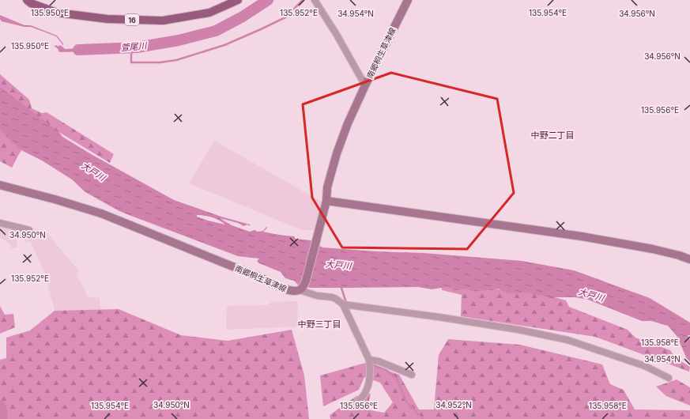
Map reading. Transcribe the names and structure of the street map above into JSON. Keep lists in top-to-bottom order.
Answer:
{
  "streets": {
    "main road": ["16", "南郷桐生草津線"]
  },
  "districts": ["中野二丁目", "中野三丁目"],
  "water": ["萱尾川", "大戸川"],
  "coordinates": [
    "135.950°E",
    "135.952°E",
    "135.954°E",
    "34.956°N",
    "34.954°N",
    "135.956°E",
    "34.950°N",
    "135.958°E",
    "34.952°N"
  ]
}
